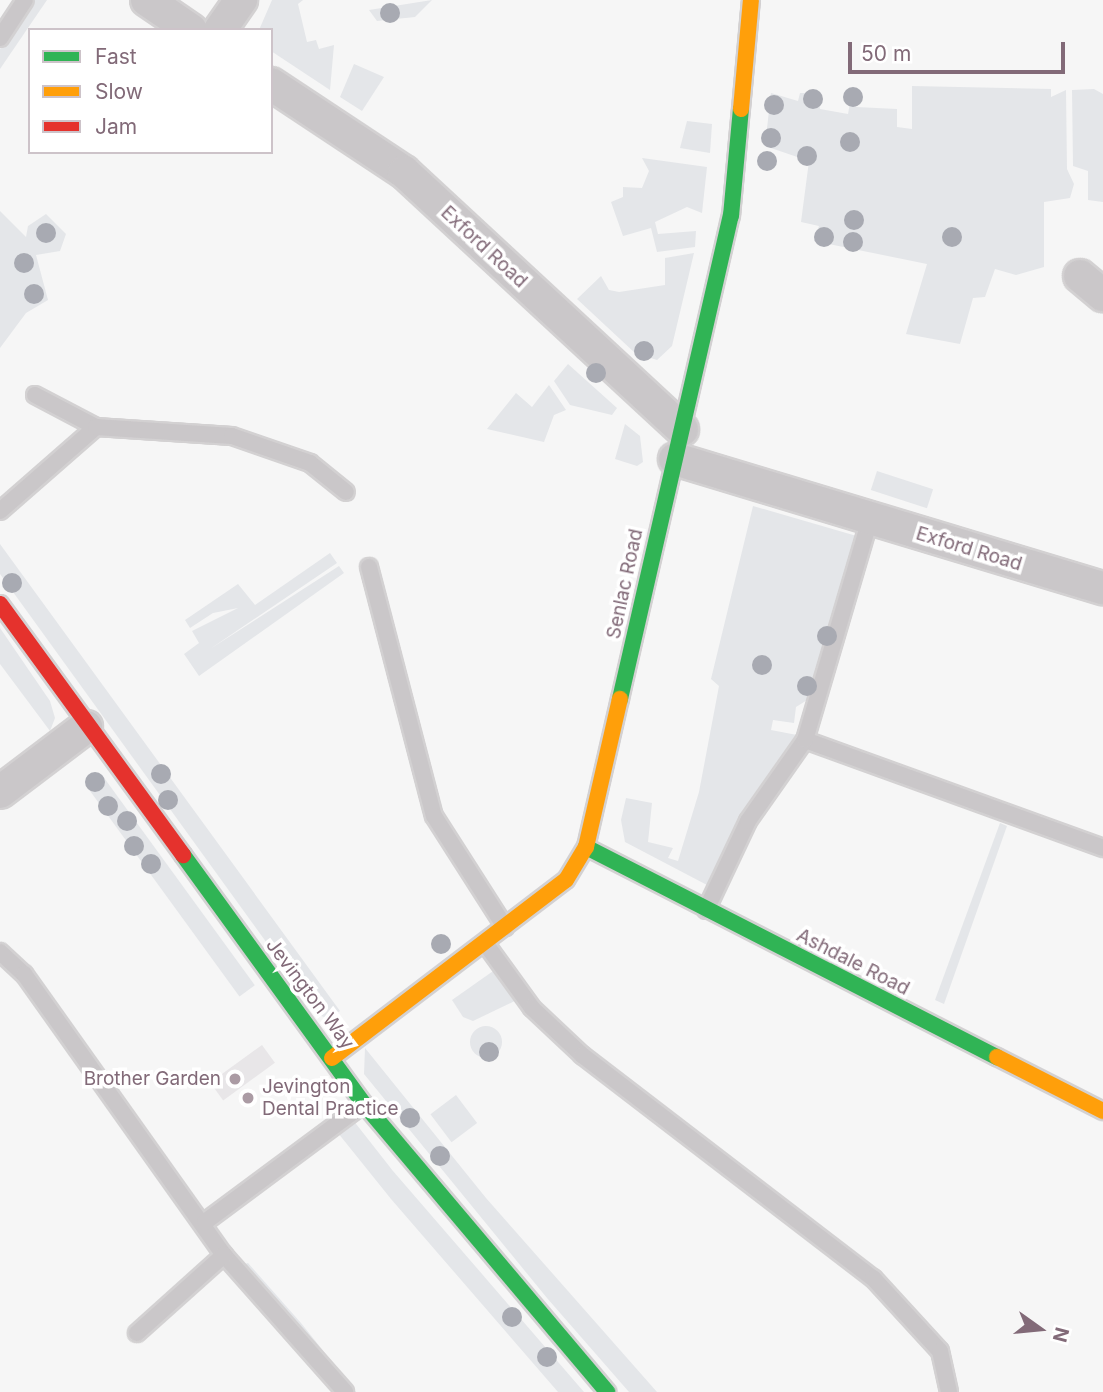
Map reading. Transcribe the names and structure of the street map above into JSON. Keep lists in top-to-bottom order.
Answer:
{
  "streets": {
    "street": [
      "Exford Road",
      "Senlac Road",
      "Ashdale Road",
      "Jevington Way"
    ]
  },
  "crossings": [
    ["Exford Road", "Senlac Road"],
    ["Senlac Road", "Ashdale Road"],
    ["Senlac Road", "Jevington Way"]
  ],
  "places": ["Brother Garden", "Jevington Dental Practice"],
  "legend": ["Fast", "Slow", "Jam"],
  "scale_bar": "50 m",
  "north": "right"
}
